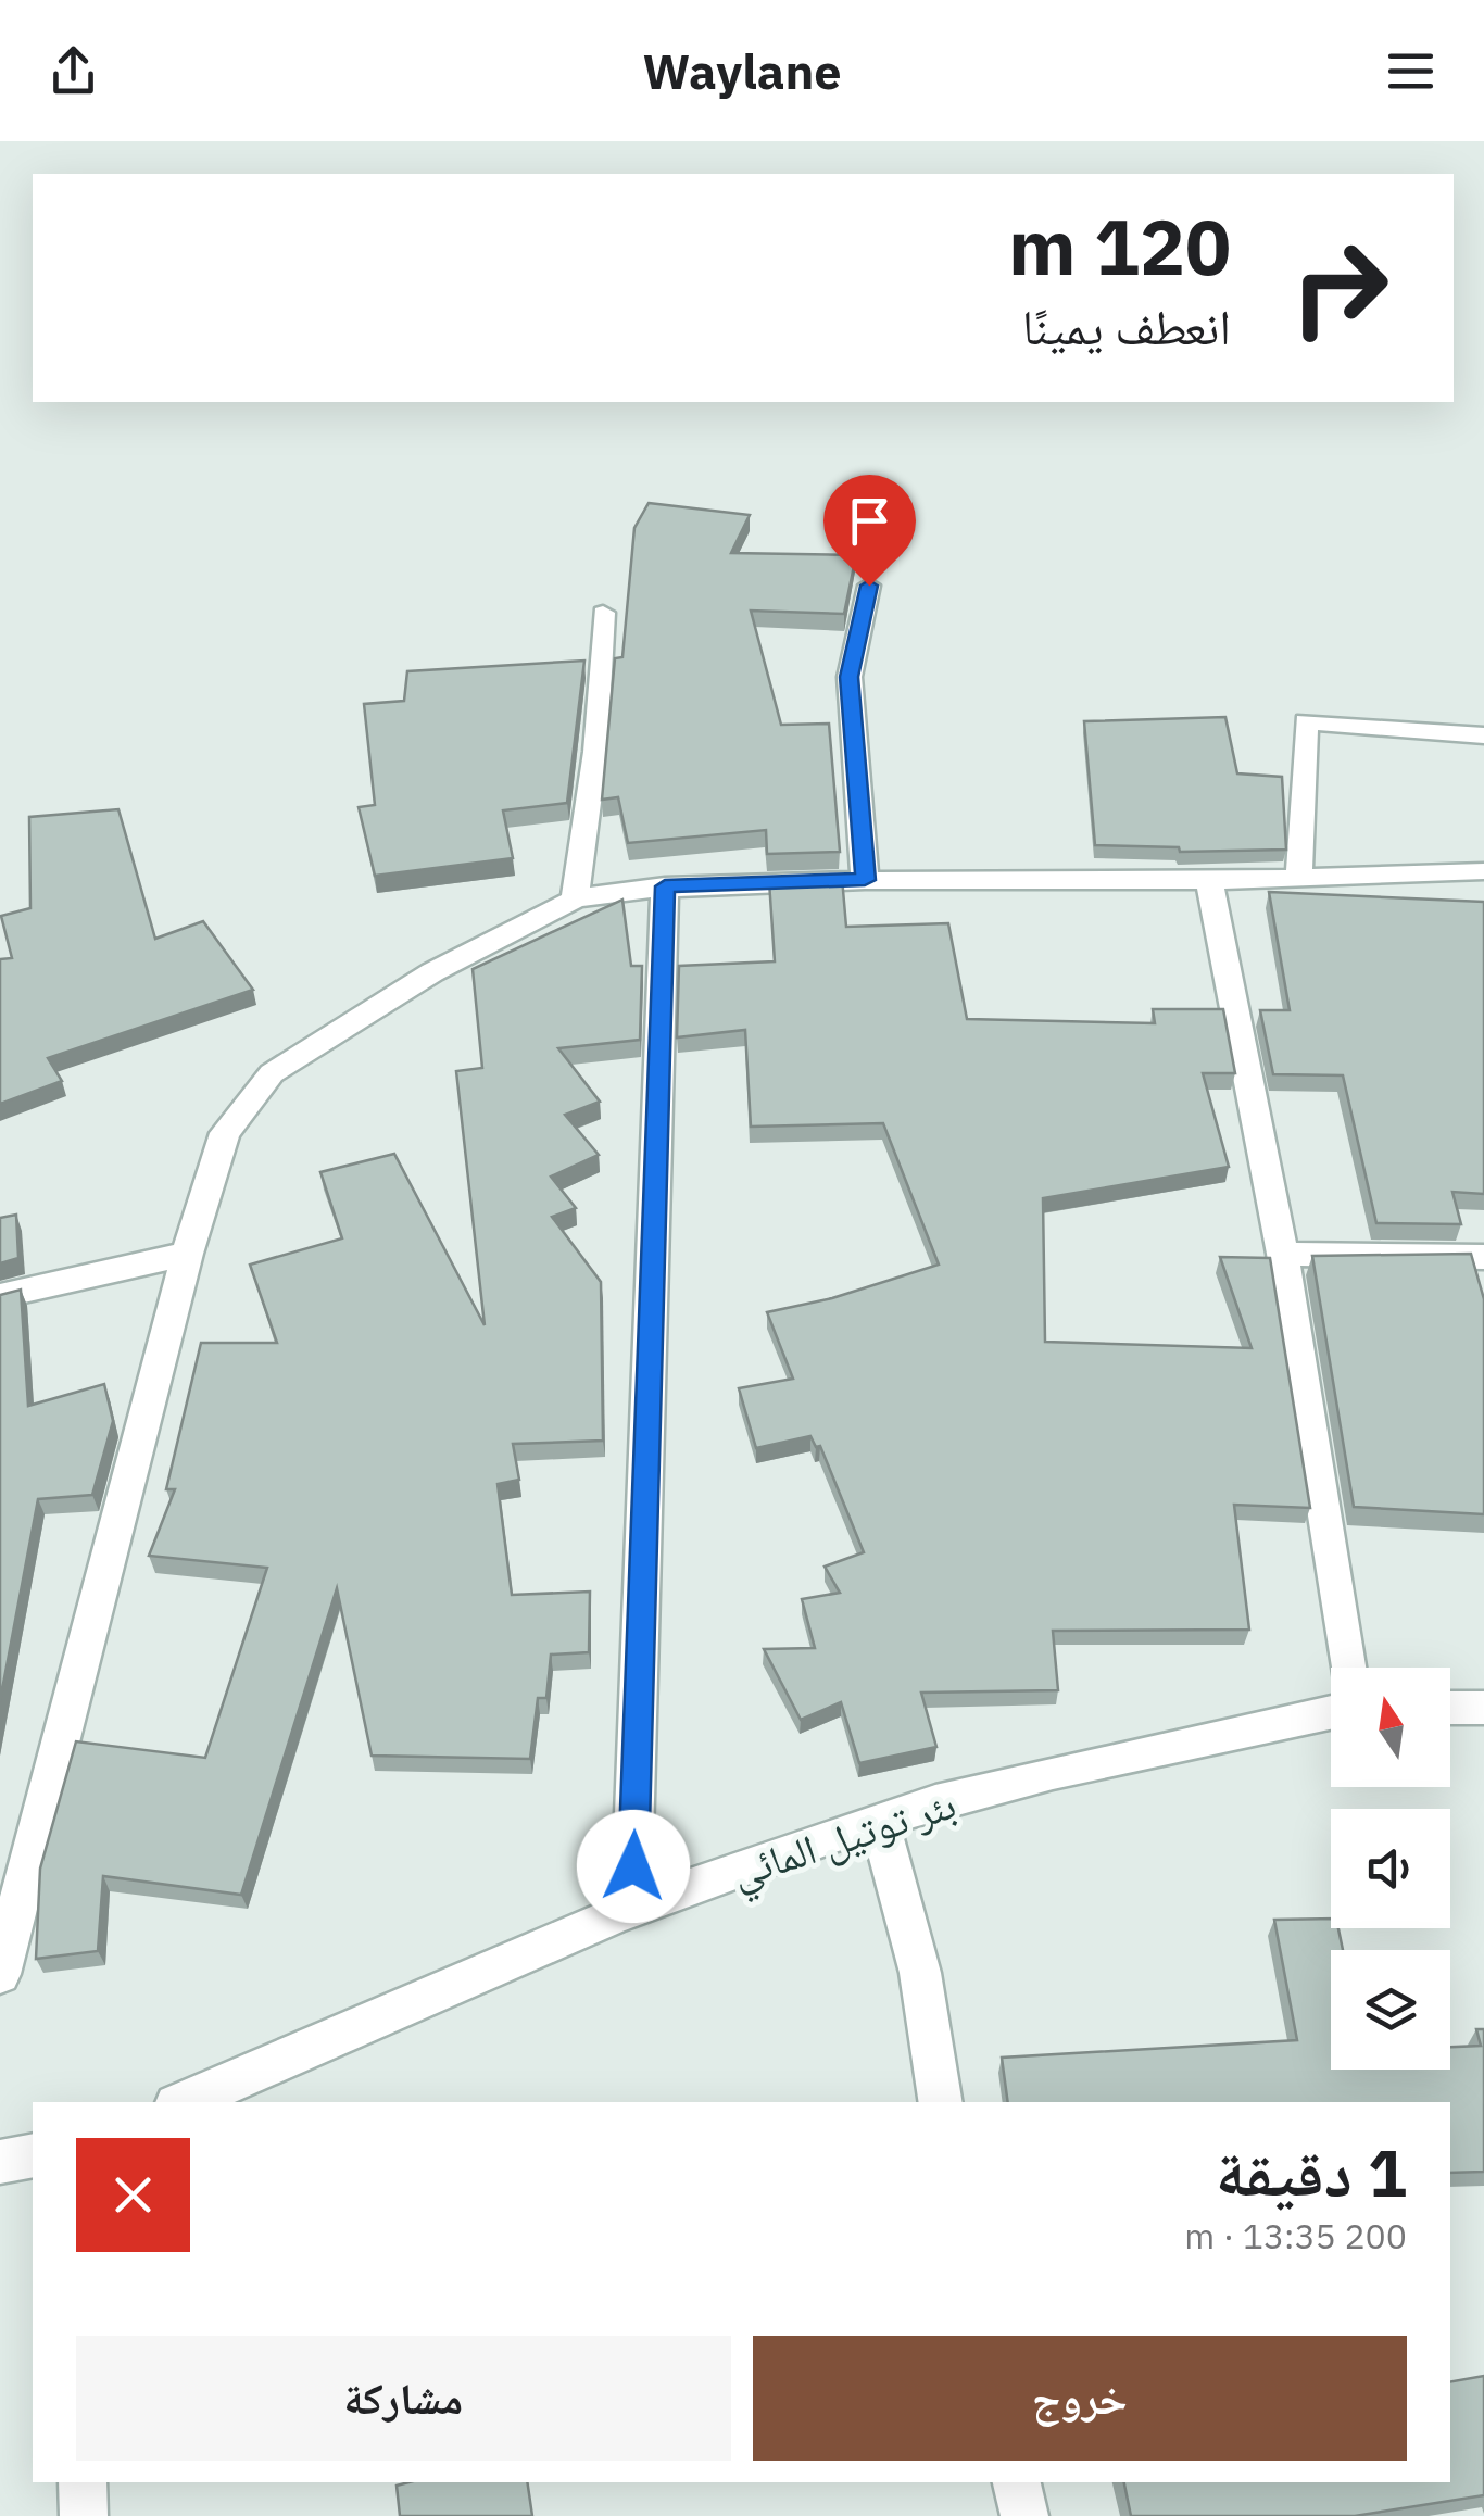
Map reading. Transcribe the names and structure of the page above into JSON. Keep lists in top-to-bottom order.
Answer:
{
  "streets": {
    "street": ["بئر توتيل المائي"]
  },
  "north": "top",
  "page": {
    "header": "Waylane",
    "turn": ["120 m", "انعطف يمينًا"],
    "heading": ["1 دقيقة", "200 m · 13:35"],
    "buttons": ["خروج", "مشاركة"]
  }
}
